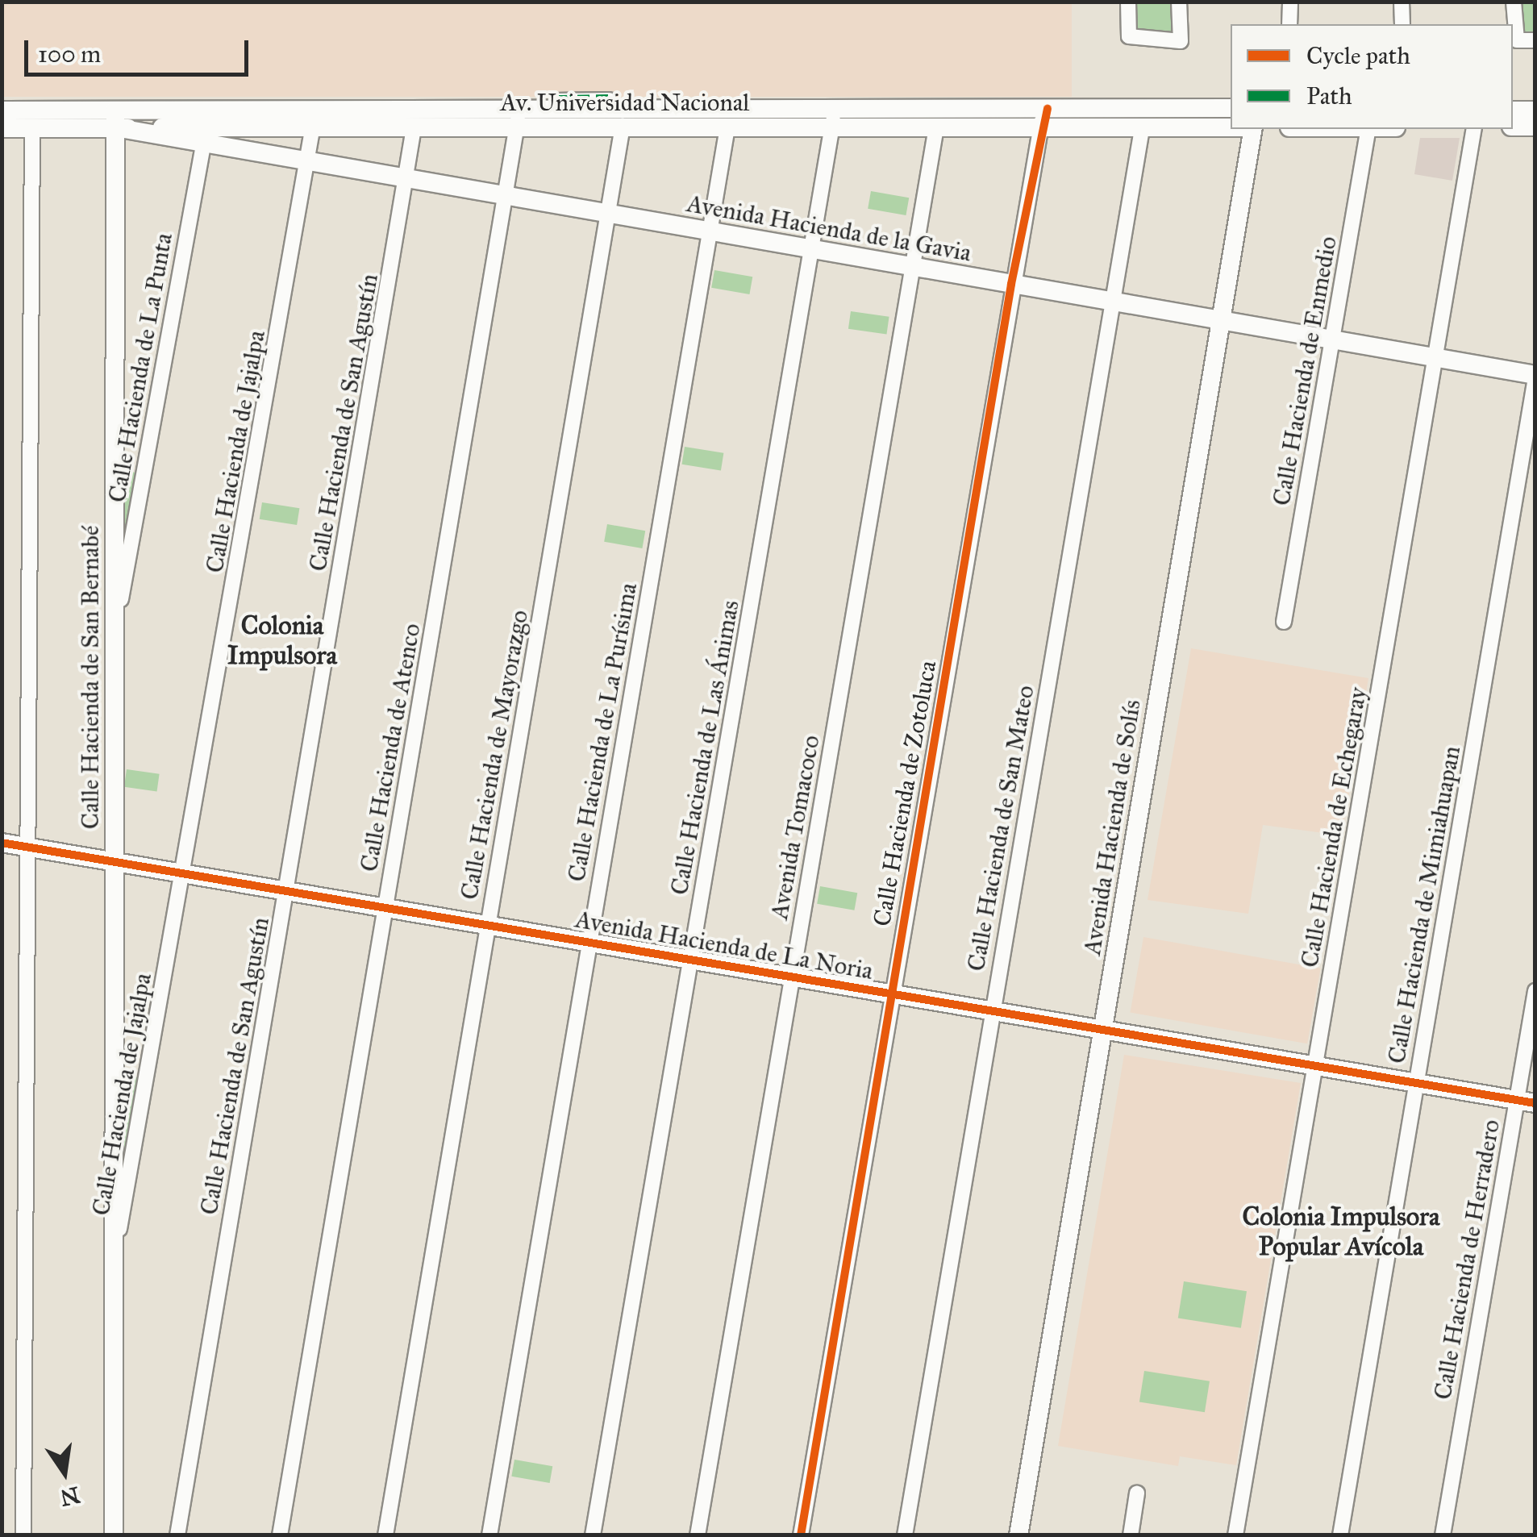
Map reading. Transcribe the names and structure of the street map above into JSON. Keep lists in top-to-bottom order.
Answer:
{
  "streets": {
    "street": [
      "Av. Universidad Nacional",
      "Avenida Hacienda de la Gavia",
      "Calle Hacienda de La Punta",
      "Calle Hacienda de Enmedio",
      "Calle Hacienda de San Agustín",
      "Calle Hacienda de Jajalpa",
      "Calle Hacienda de San Bernabé",
      "Calle Hacienda de La Purísima",
      "Calle Hacienda de Atenco",
      "Calle Hacienda de Las Ánimas",
      "Calle Hacienda de Mayorazgo",
      "Calle Hacienda de Zotoluca",
      "Avenida Tomacoco",
      "Avenida Hacienda de Solís",
      "Calle Hacienda de Echegaray",
      "Calle Hacienda de San Mateo",
      "Calle Hacienda de Mimiahuapan",
      "Avenida Hacienda de La Noria",
      "Calle Hacienda de Herradero"
    ]
  },
  "crossings": [
    ["Av. Universidad Nacional", "Avenida Hacienda de la Gavia"],
    ["Av. Universidad Nacional", "Calle Hacienda de La Punta"],
    ["Av. Universidad Nacional", "Calle Hacienda de San Agustín"],
    ["Av. Universidad Nacional", "Calle Hacienda de Jajalpa"],
    ["Av. Universidad Nacional", "Calle Hacienda de San Bernabé"],
    ["Av. Universidad Nacional", "Calle Hacienda de La Purísima"],
    ["Av. Universidad Nacional", "Calle Hacienda de Atenco"],
    ["Av. Universidad Nacional", "Calle Hacienda de Las Ánimas"],
    ["Av. Universidad Nacional", "Calle Hacienda de Mayorazgo"],
    ["Av. Universidad Nacional", "Calle Hacienda de Zotoluca"],
    ["Av. Universidad Nacional", "Avenida Tomacoco"],
    ["Av. Universidad Nacional", "Calle Hacienda de San Mateo"],
    ["Avenida Hacienda de la Gavia", "Calle Hacienda de La Punta"],
    ["Avenida Hacienda de la Gavia", "Calle Hacienda de Enmedio"],
    ["Avenida Hacienda de la Gavia", "Calle Hacienda de San Agustín"],
    ["Avenida Hacienda de la Gavia", "Calle Hacienda de Jajalpa"],
    ["Avenida Hacienda de la Gavia", "Calle Hacienda de San Bernabé"],
    ["Avenida Hacienda de la Gavia", "Calle Hacienda de La Purísima"],
    ["Avenida Hacienda de la Gavia", "Calle Hacienda de Atenco"],
    ["Avenida Hacienda de la Gavia", "Calle Hacienda de Las Ánimas"],
    ["Avenida Hacienda de la Gavia", "Calle Hacienda de Mayorazgo"],
    ["Avenida Hacienda de la Gavia", "Calle Hacienda de Zotoluca"],
    ["Avenida Hacienda de la Gavia", "Avenida Tomacoco"],
    ["Avenida Hacienda de la Gavia", "Avenida Hacienda de Solís"],
    ["Avenida Hacienda de la Gavia", "Calle Hacienda de Echegaray"],
    ["Avenida Hacienda de la Gavia", "Calle Hacienda de San Mateo"],
    ["Avenida Hacienda de la Gavia", "Calle Hacienda de Mimiahuapan"],
    ["Calle Hacienda de La Punta", "Calle Hacienda de San Bernabé"],
    ["Calle Hacienda de San Agustín", "Avenida Hacienda de La Noria"],
    ["Calle Hacienda de Jajalpa", "Calle Hacienda de San Bernabé"],
    ["Calle Hacienda de Jajalpa", "Avenida Hacienda de La Noria"],
    ["Calle Hacienda de San Bernabé", "Avenida Hacienda de La Noria"],
    ["Calle Hacienda de La Purísima", "Avenida Hacienda de La Noria"],
    ["Calle Hacienda de Atenco", "Avenida Hacienda de La Noria"],
    ["Calle Hacienda de Las Ánimas", "Avenida Hacienda de La Noria"],
    ["Calle Hacienda de Mayorazgo", "Avenida Hacienda de La Noria"],
    ["Calle Hacienda de Zotoluca", "Avenida Hacienda de La Noria"],
    ["Avenida Tomacoco", "Avenida Hacienda de La Noria"],
    ["Avenida Hacienda de Solís", "Avenida Hacienda de La Noria"],
    ["Calle Hacienda de Echegaray", "Avenida Hacienda de La Noria"],
    ["Calle Hacienda de San Mateo", "Avenida Hacienda de La Noria"],
    ["Calle Hacienda de Mimiahuapan", "Avenida Hacienda de La Noria"],
    ["Avenida Hacienda de La Noria", "Calle Hacienda de Herradero"]
  ],
  "districts": ["Colonia Impulsora", "Colonia Impulsora Popular Avícola"],
  "legend": ["Cycle path", "Path"],
  "scale_bar": "100 m",
  "north": "bottom"
}
